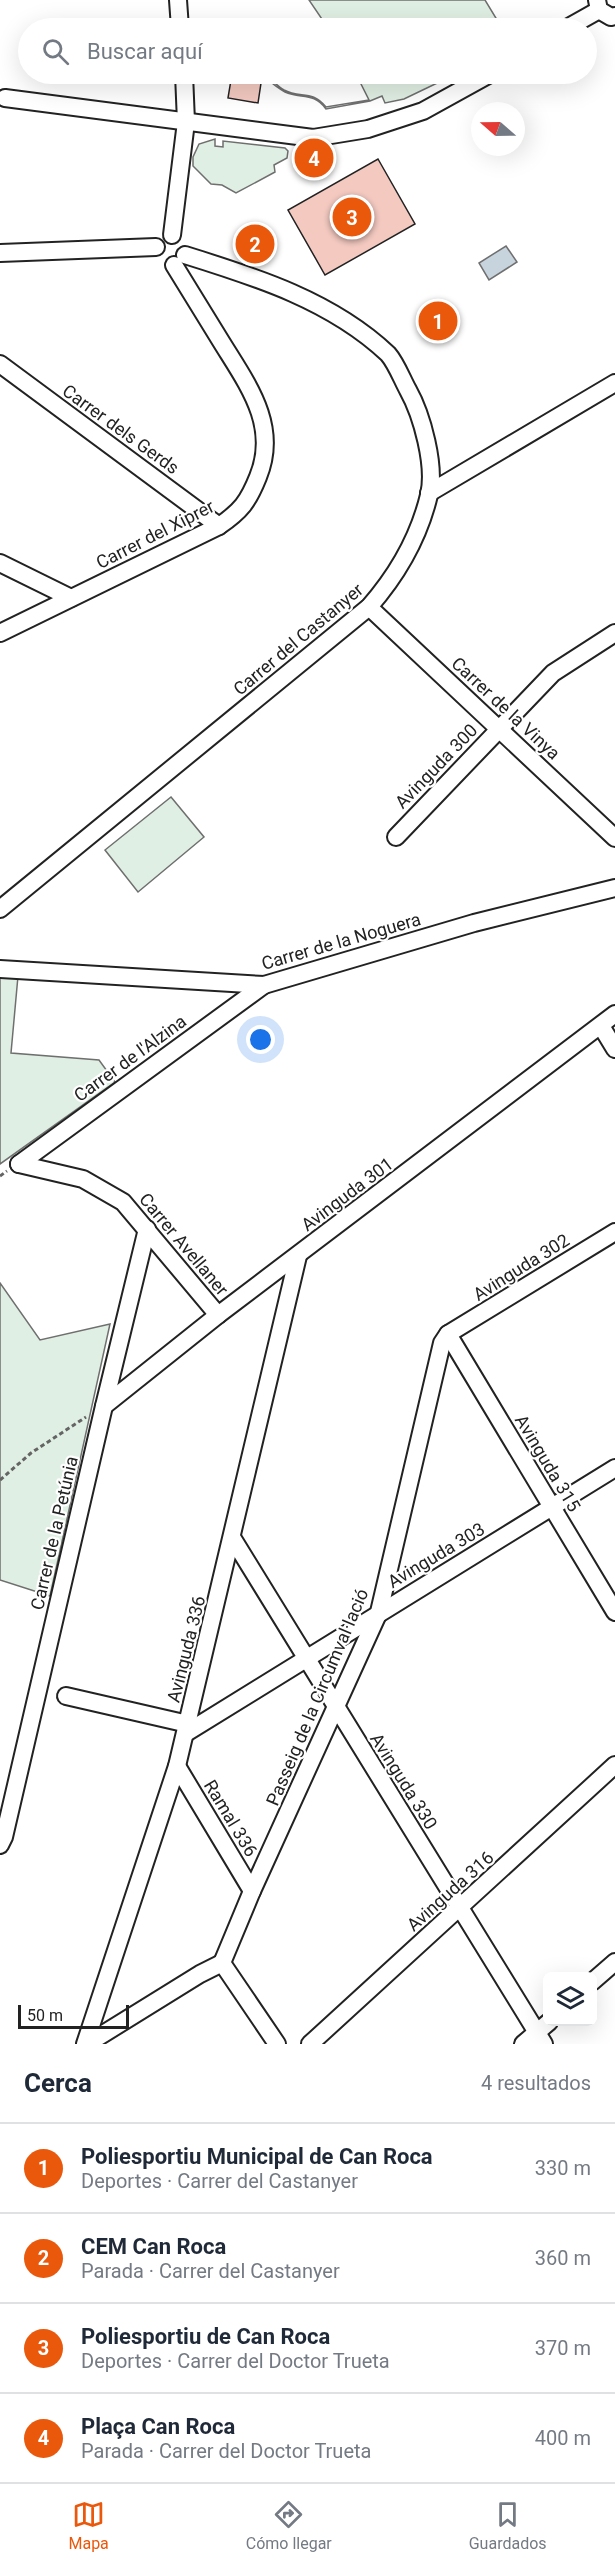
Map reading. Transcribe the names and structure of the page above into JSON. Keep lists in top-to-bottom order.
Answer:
{
  "streets": {
    "street": [
      "Carrer dels Gerds",
      "Carrer del Xiprer",
      "Carrer del Castanyer",
      "Carrer de la Vinya",
      "Avinguda 300",
      "Carrer de la Noguera",
      "Carrer de l'Alzina",
      "Avinguda 301",
      "Carrer Avellaner",
      "Avinguda 302",
      "Avinguda 315",
      "Carrer de la Petúnia",
      "Avinguda 303",
      "Avinguda 336",
      "Passeig de la Circumval·lació",
      "Avinguda 330",
      "Ramal 336",
      "Avinguda 316"
    ]
  },
  "crossings": [
    ["Carrer dels Gerds", "Carrer del Xiprer"],
    ["Carrer del Xiprer", "Carrer del Castanyer"],
    ["Carrer del Castanyer", "Carrer de la Vinya"],
    ["Carrer de la Vinya", "Avinguda 300"],
    ["Carrer de la Noguera", "Carrer de l'Alzina"],
    ["Carrer de l'Alzina", "Carrer Avellaner"],
    ["Avinguda 301", "Carrer Avellaner"],
    ["Avinguda 301", "Carrer de la Petúnia"],
    ["Avinguda 301", "Avinguda 336"],
    ["Carrer Avellaner", "Carrer de la Petúnia"],
    ["Avinguda 302", "Avinguda 315"],
    ["Avinguda 302", "Passeig de la Circumval·lació"],
    ["Avinguda 315", "Avinguda 303"],
    ["Avinguda 315", "Passeig de la Circumval·lació"],
    ["Avinguda 303", "Avinguda 336"],
    ["Avinguda 303", "Passeig de la Circumval·lació"],
    ["Avinguda 303", "Avinguda 330"],
    ["Avinguda 336", "Avinguda 330"],
    ["Avinguda 336", "Ramal 336"],
    ["Passeig de la Circumval·lació", "Avinguda 330"],
    ["Passeig de la Circumval·lació", "Ramal 336"],
    ["Avinguda 330", "Avinguda 316"]
  ],
  "scale_bar": "50 m",
  "north": "left",
  "page": {
    "search": "Buscar aquí",
    "pins": [
      "4",
      "3",
      "2",
      "1"
    ],
    "scale": "50 m",
    "heading": ["Cerca", "4 resultados"],
    "list": [
      {
        "mark": "1",
        "name": "Poliesportiu Municipal de Can Roca",
        "note": "Deportes · Carrer del Castanyer",
        "value": "330 m"
      },
      {
        "mark": "2",
        "name": "CEM Can Roca",
        "note": "Parada · Carrer del Castanyer",
        "value": "360 m"
      },
      {
        "mark": "3",
        "name": "Poliesportiu de Can Roca",
        "note": "Deportes · Carrer del Doctor Trueta",
        "value": "370 m"
      },
      {
        "mark": "4",
        "name": "Plaça Can Roca",
        "note": "Parada · Carrer del Doctor Trueta",
        "value": "400 m"
      }
    ],
    "nav": ["Mapa", "Cómo llegar", "Guardados"]
  }
}
